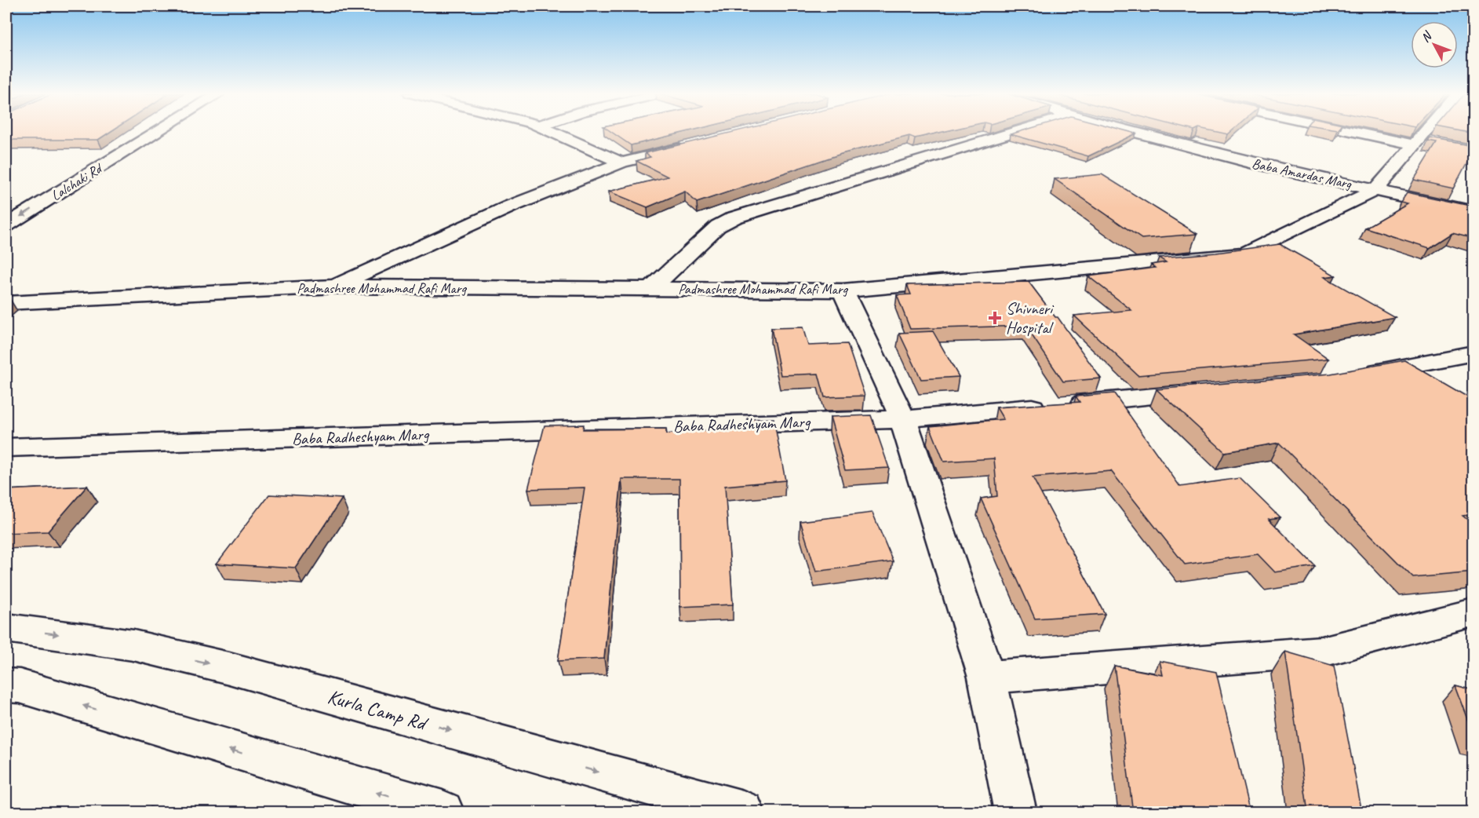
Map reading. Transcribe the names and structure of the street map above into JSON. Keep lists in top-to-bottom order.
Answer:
{
  "streets": {
    "street": [
      "Baba Amardas Marg",
      "Lalchaki Rd",
      "Padmashree Mohammad Rafi Marg",
      "Baba Radheshyam Marg",
      "Kurla Camp Rd"
    ]
  },
  "crossings": [
    ["Baba Amardas Marg", "Padmashree Mohammad Rafi Marg"]
  ],
  "one_way": ["Lalchaki Rd"],
  "places": {
    "health": ["Shivneri Hospital"]
  },
  "north": "top left"
}
